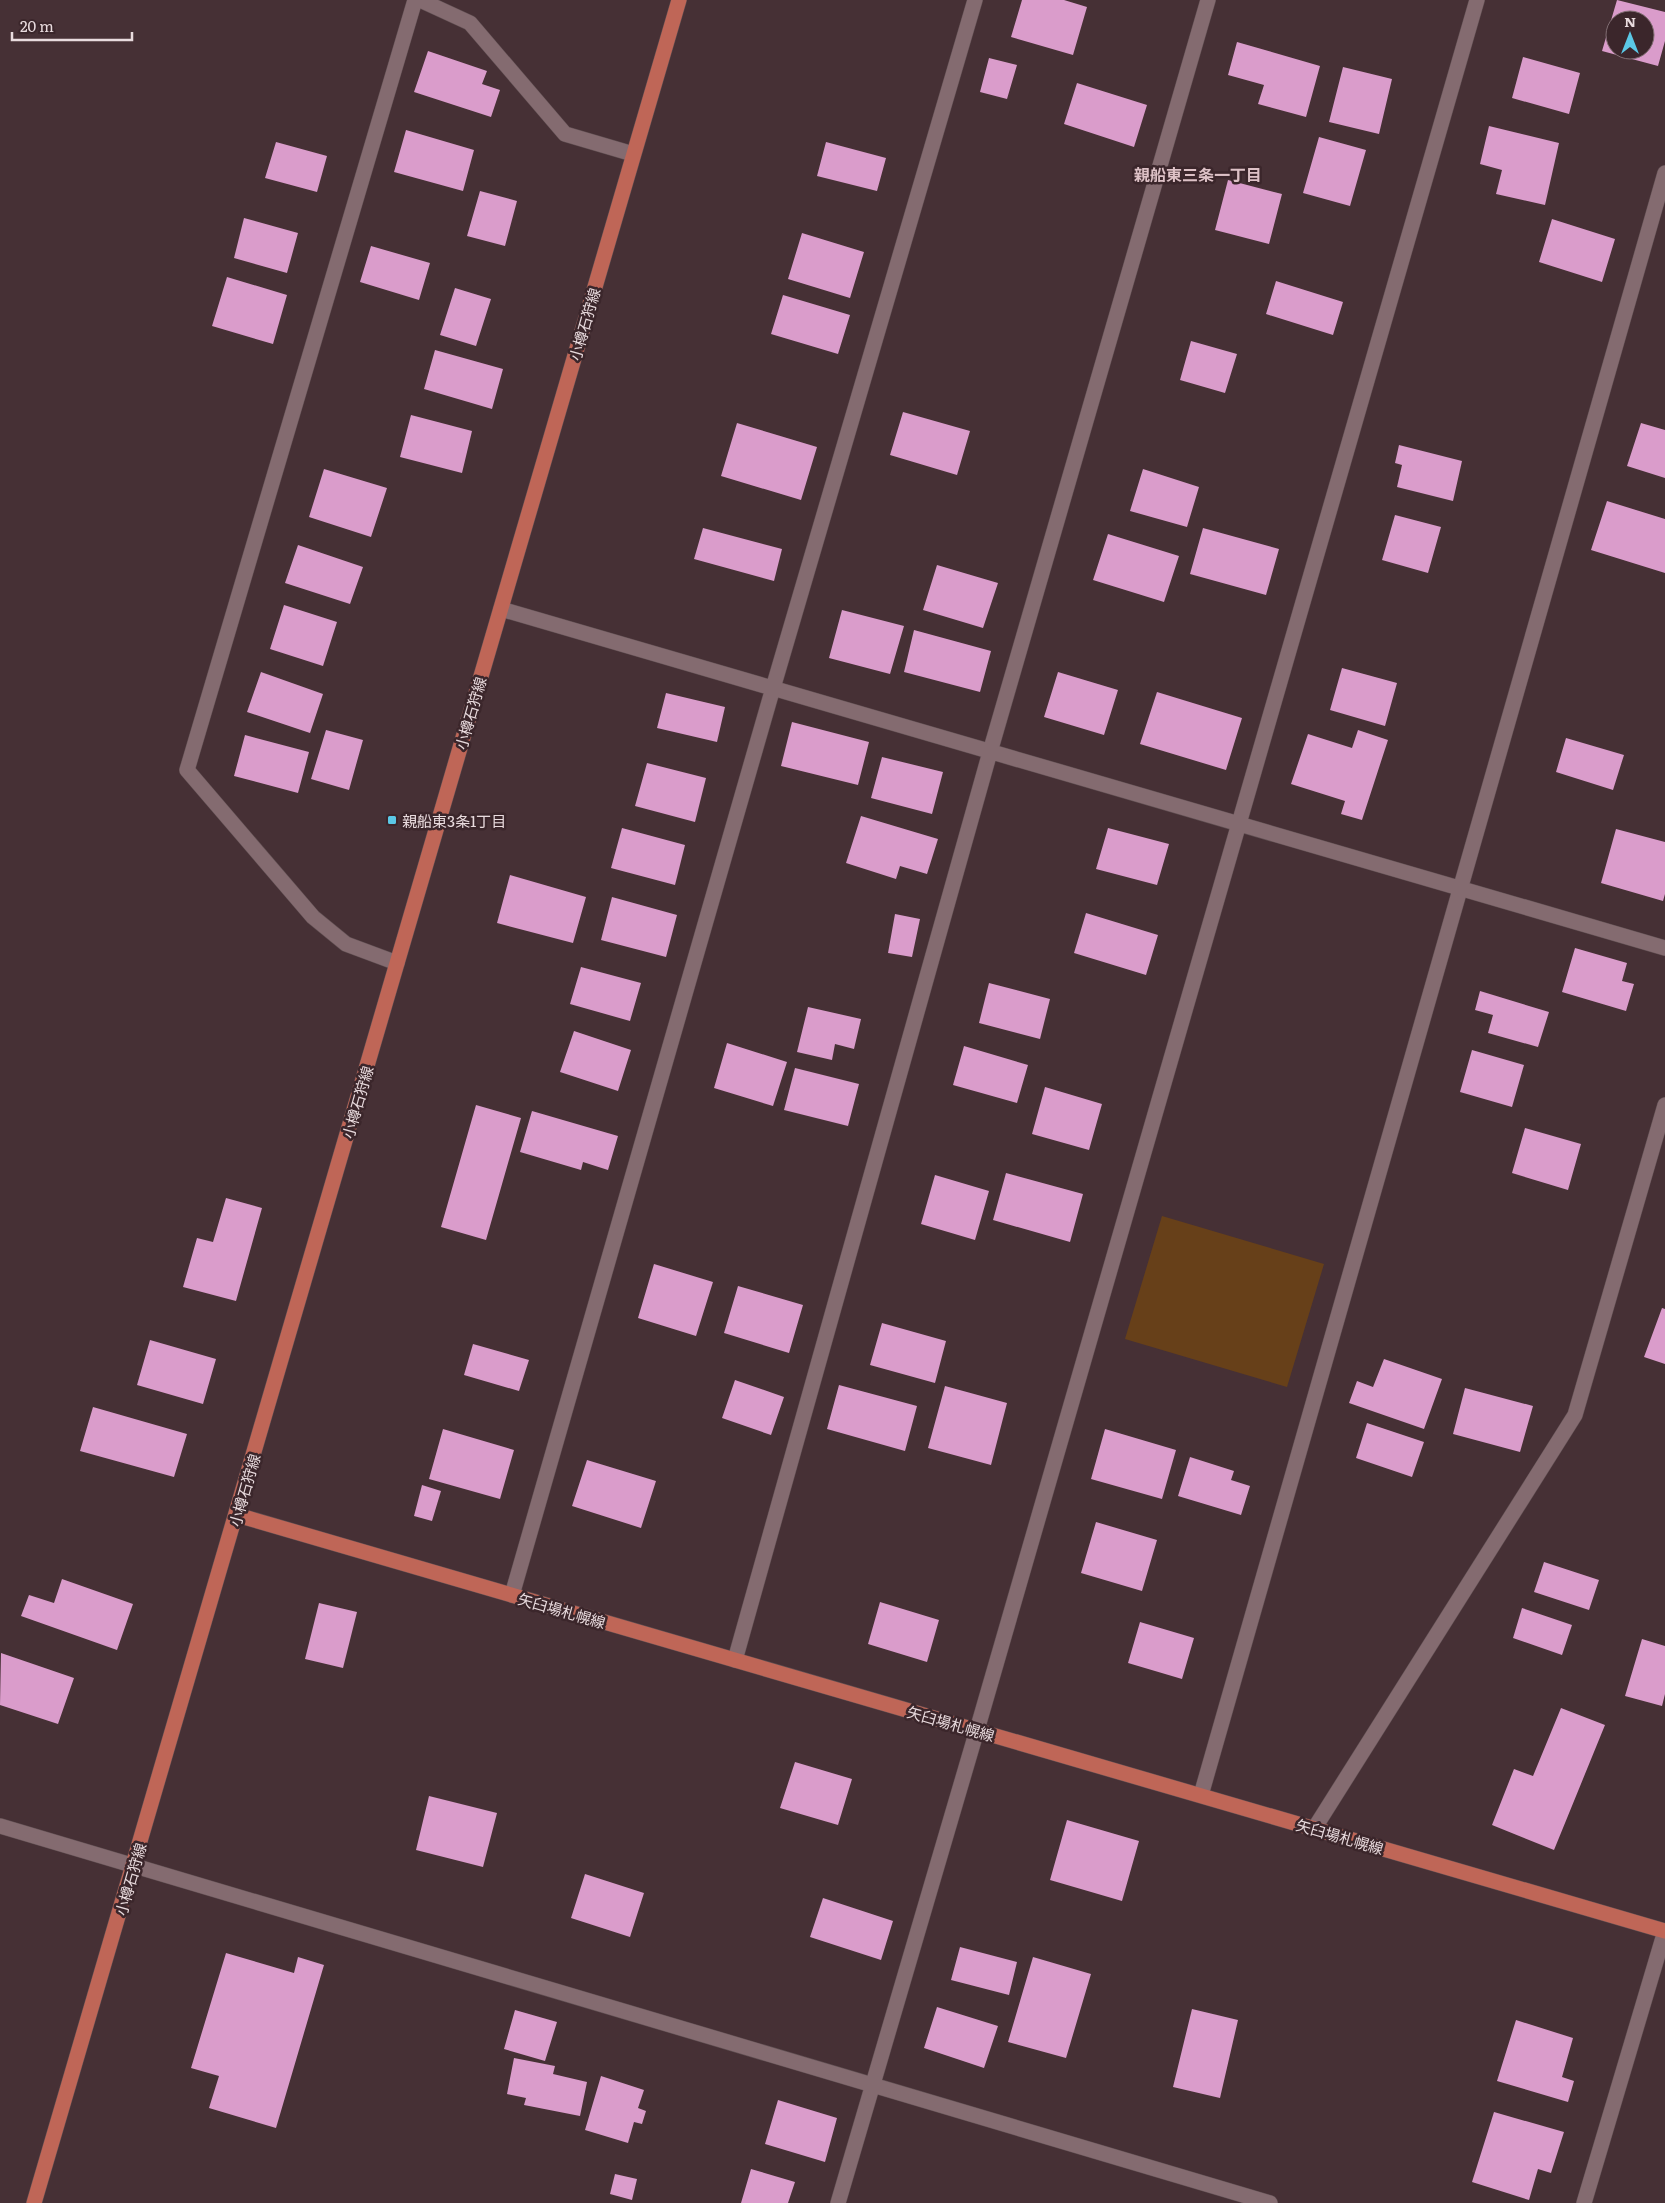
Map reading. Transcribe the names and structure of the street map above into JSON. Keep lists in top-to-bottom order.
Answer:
{
  "streets": {
    "main road": ["小樽石狩線", "矢臼場札幌線"]
  },
  "crossings": [
    ["小樽石狩線", "矢臼場札幌線"]
  ],
  "districts": ["親船東三条一丁目"],
  "places": {
    "transit": ["親船東3条1丁目"]
  },
  "scale_bar": "20 m",
  "north": "top"
}
